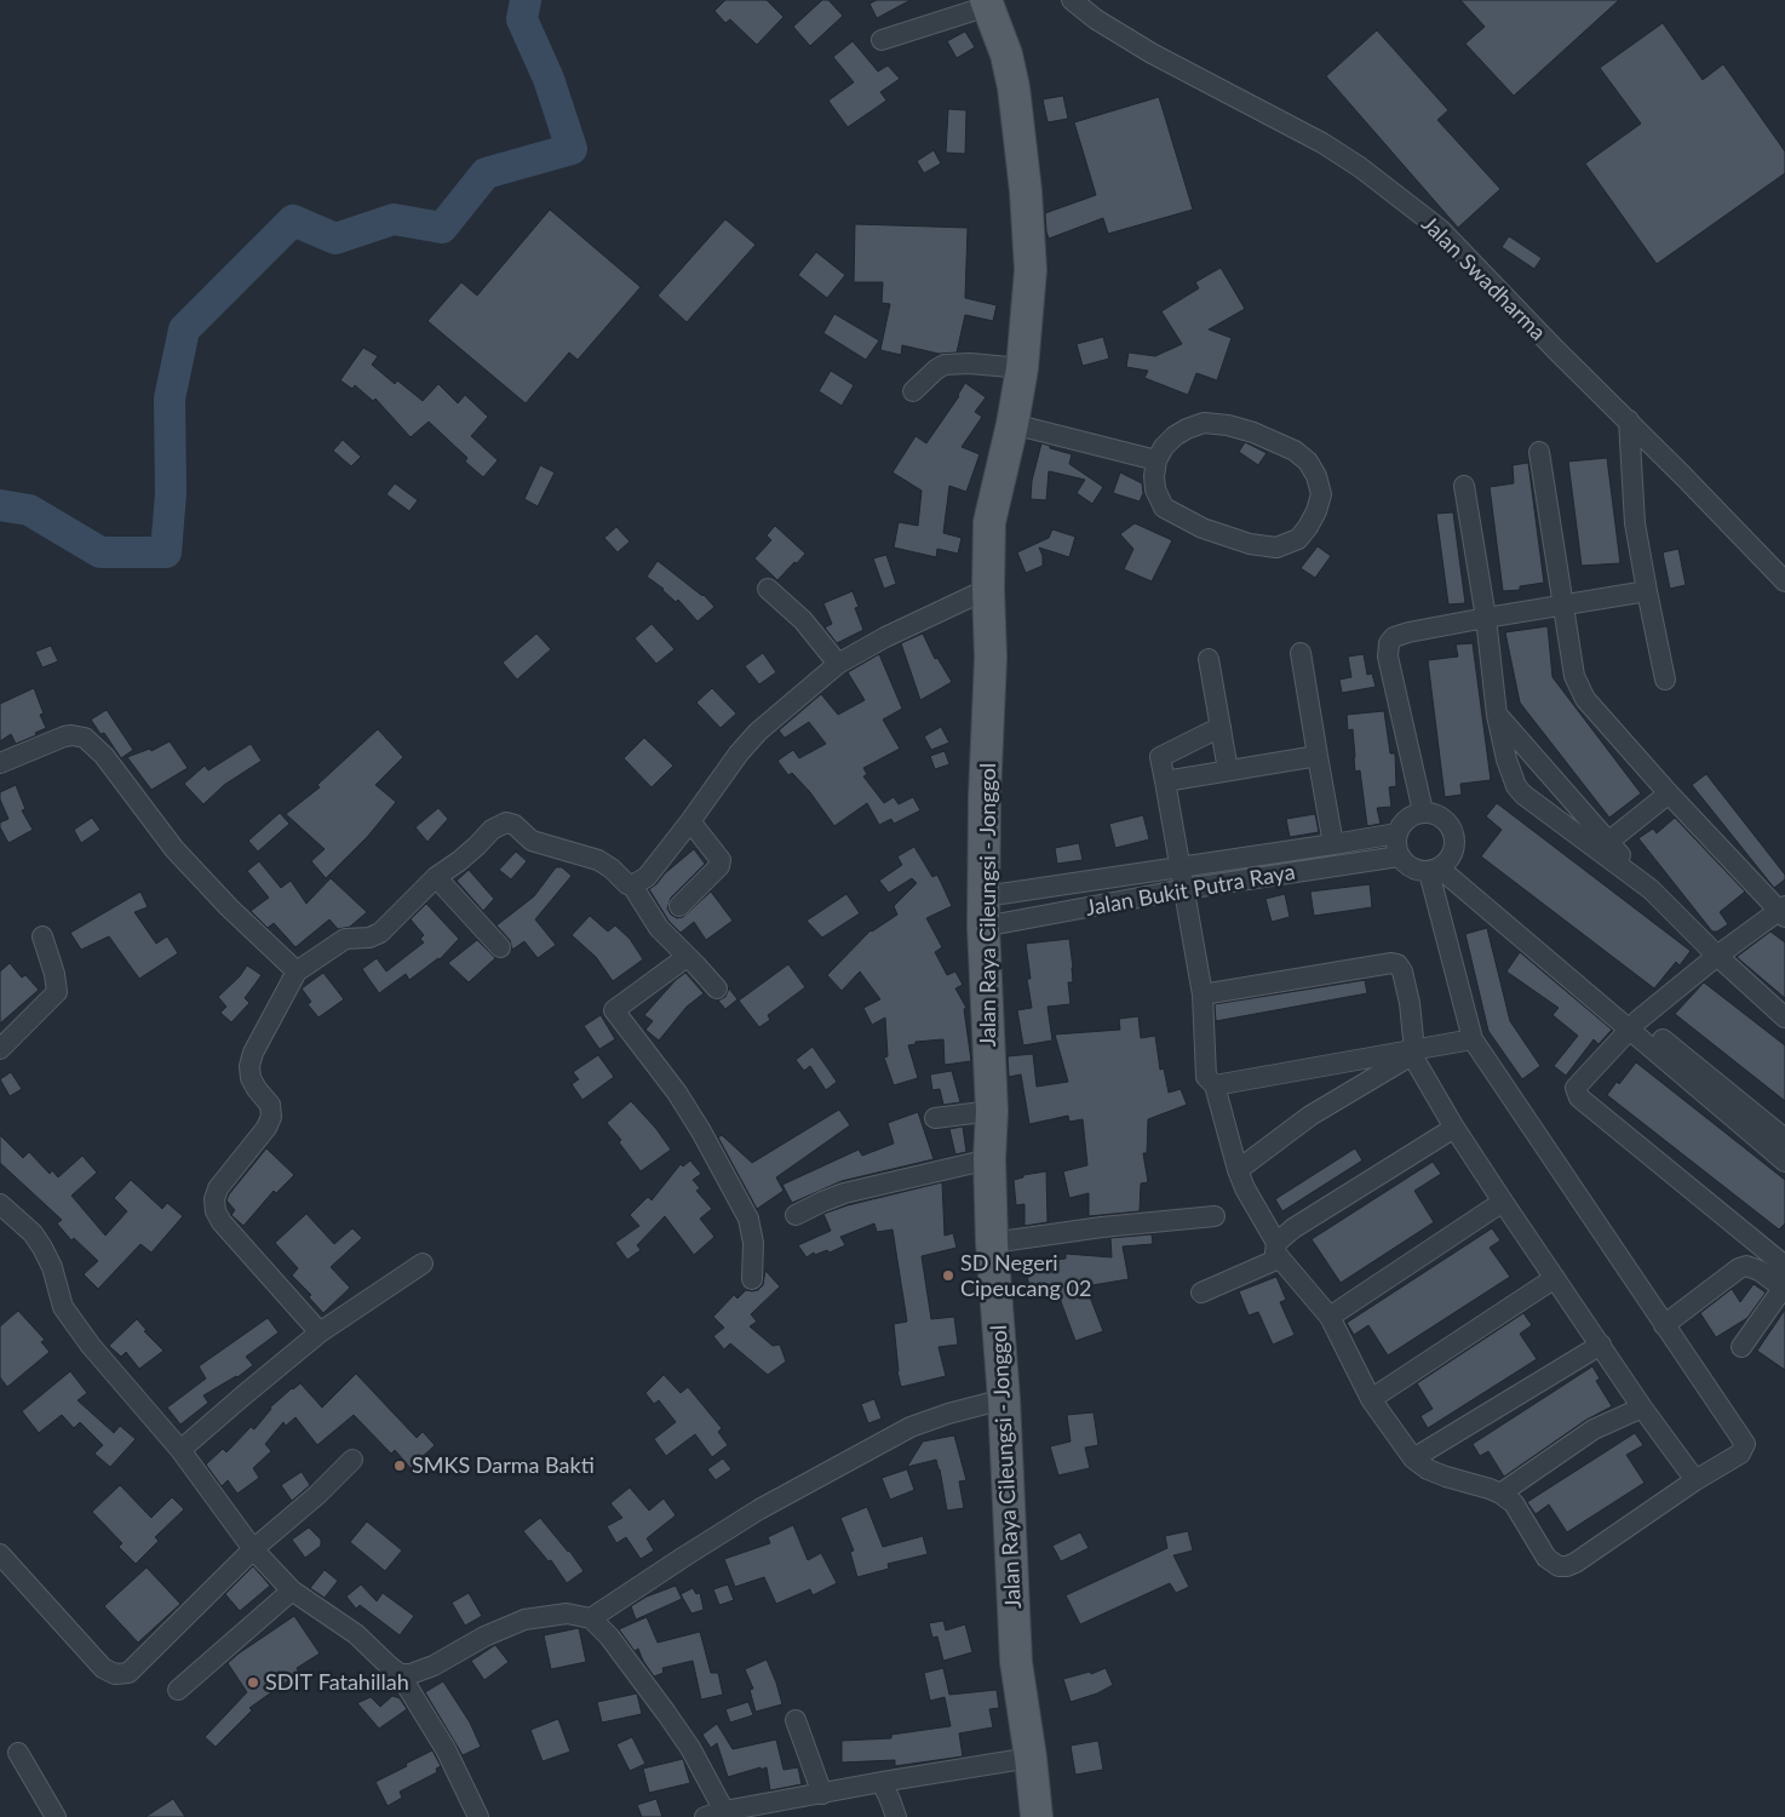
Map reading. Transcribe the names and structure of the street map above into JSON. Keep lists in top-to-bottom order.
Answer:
{
  "streets": {
    "main road": ["Jalan Raya Cileungsi - Jonggol"],
    "street": ["Jalan Swadharma", "Jalan Bukit Putra Raya"]
  },
  "crossings": [
    ["Jalan Bukit Putra Raya", "Jalan Raya Cileungsi - Jonggol"]
  ],
  "places": ["SD Negeri Cipeucang 02", "SMKS Darma Bakti", "SDIT Fatahillah"]
}
